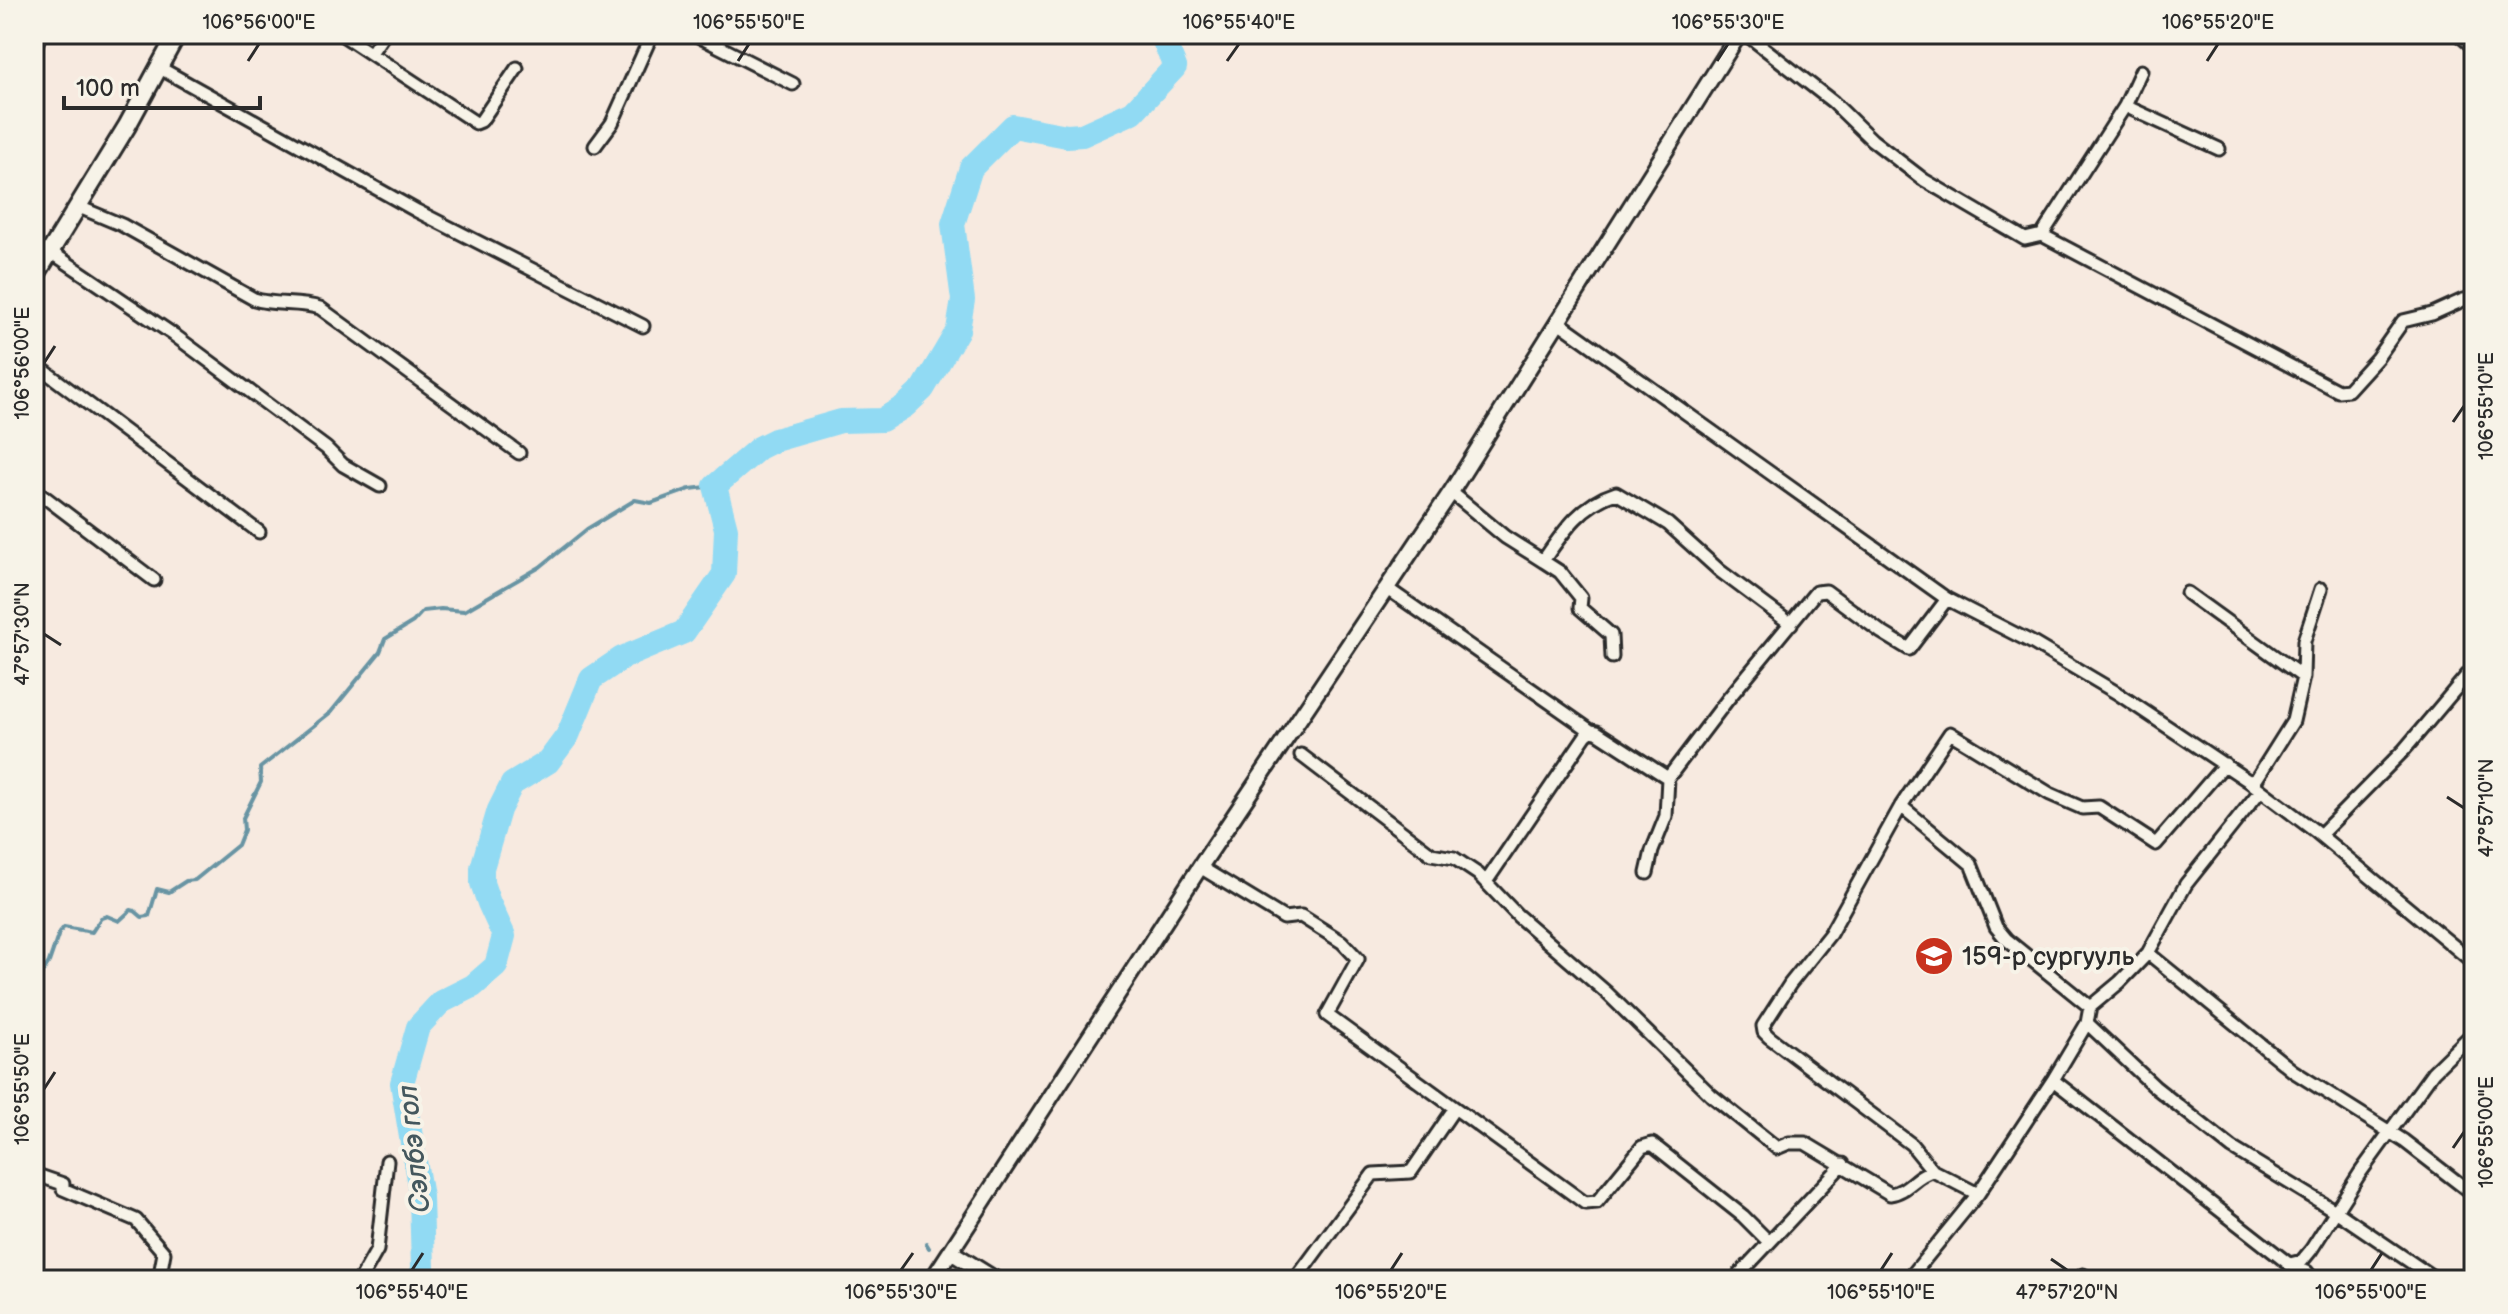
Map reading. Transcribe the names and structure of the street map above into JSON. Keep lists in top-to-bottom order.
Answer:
{
  "water": ["Сэлбэ гол"],
  "places": {
    "school or university": ["159-р сургууль"]
  },
  "scale_bar": "100 m",
  "coordinates": [
    "106°56'00\"E",
    "106°55'50\"E",
    "106°55'40\"E",
    "106°55'30\"E",
    "106°55'20\"E",
    "106°55'10\"E",
    "47°57'30\"N",
    "47°57'10\"N",
    "106°55'00\"E",
    "47°57'20\"N"
  ]
}
